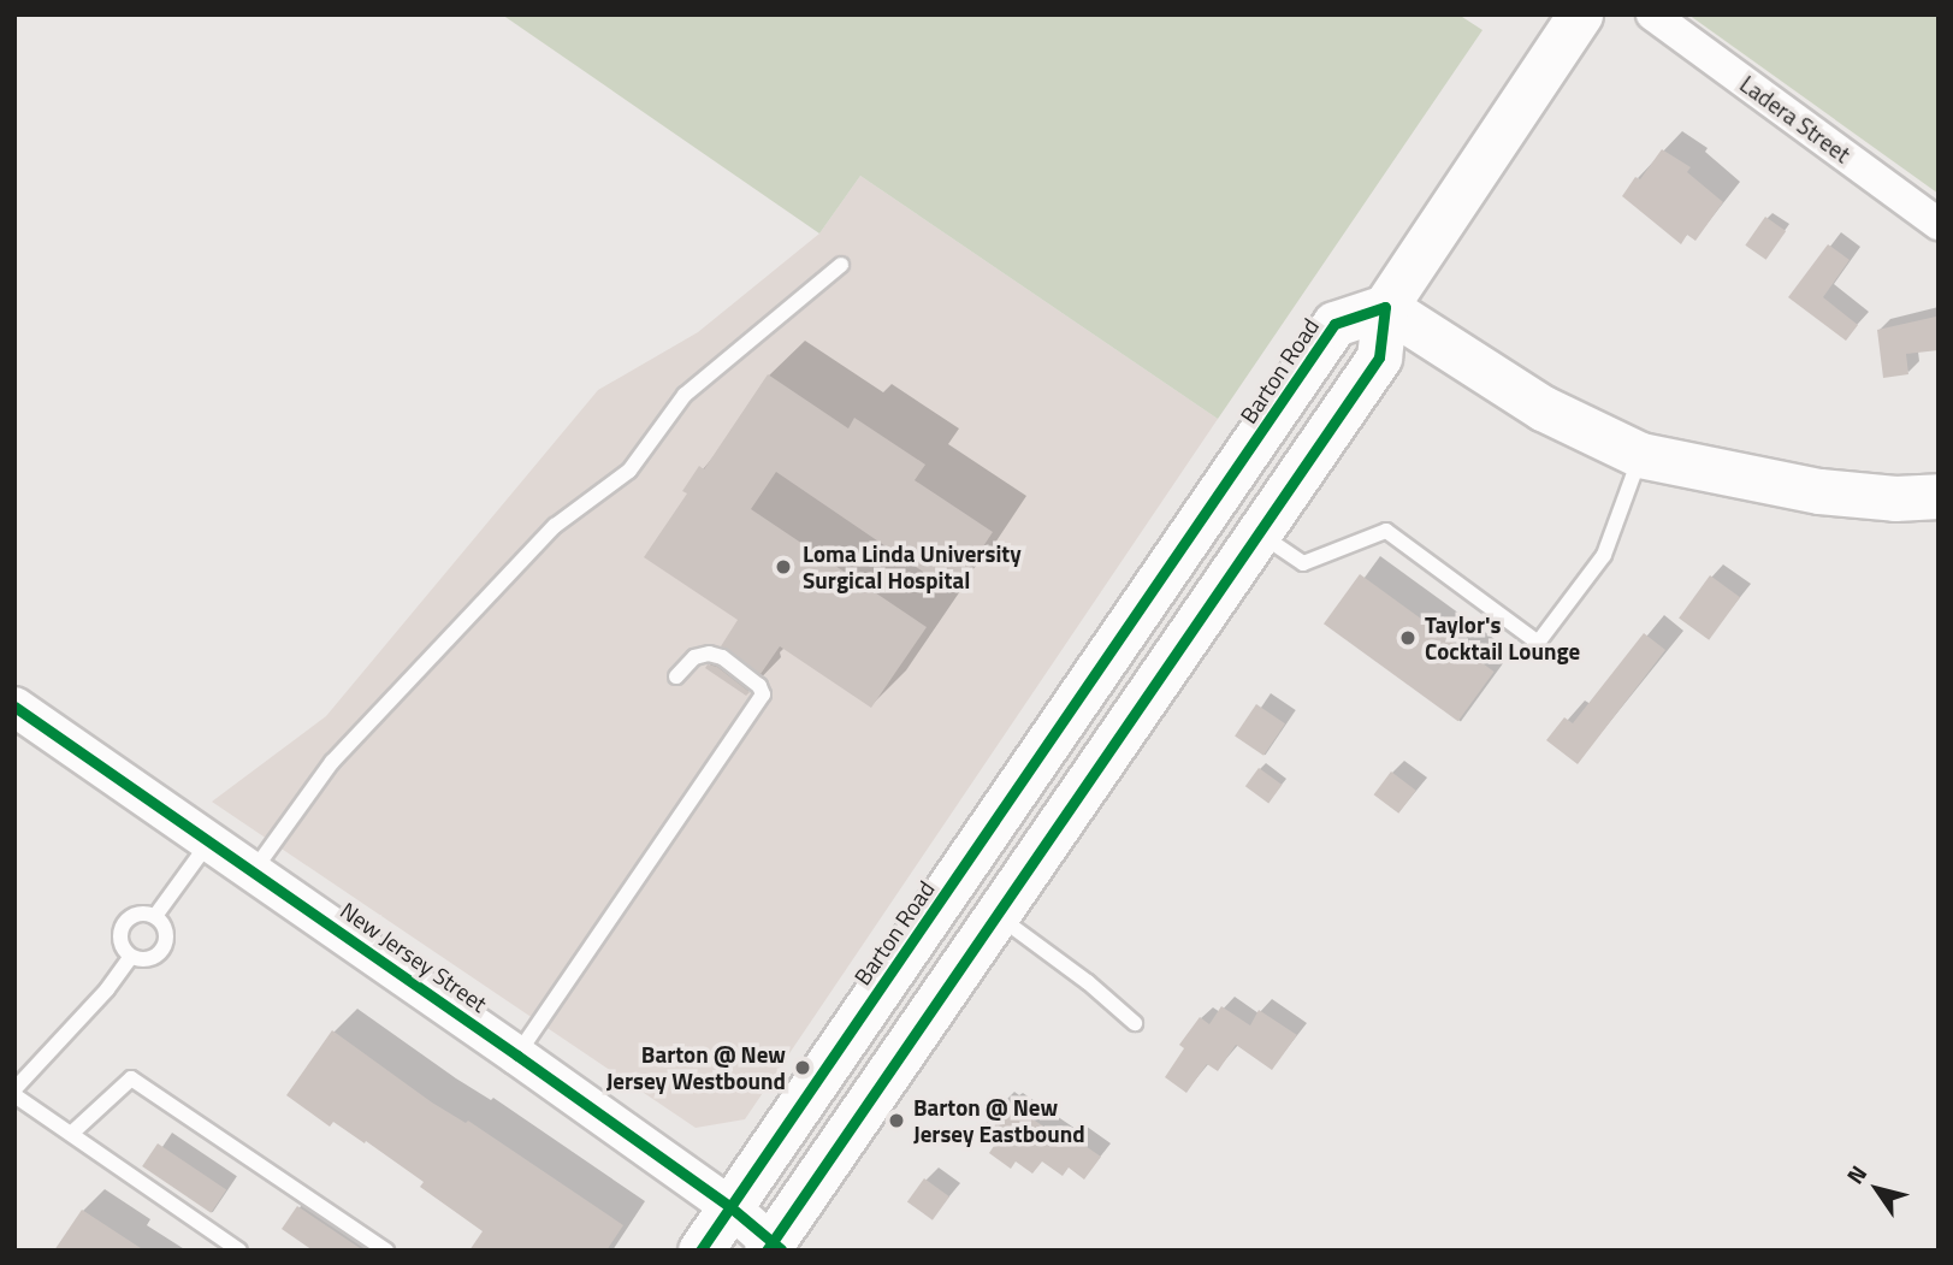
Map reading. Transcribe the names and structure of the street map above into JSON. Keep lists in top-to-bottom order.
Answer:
{
  "streets": {
    "main road": ["Barton Road"],
    "street": ["Ladera Street", "New Jersey Street"]
  },
  "crossings": [
    ["Barton Road", "New Jersey Street"]
  ],
  "places": [
    "Loma Linda University Surgical Hospital",
    "Taylor's Cocktail Lounge",
    "Barton @ New Jersey Westbound",
    "Barton @ New Jersey Eastbound"
  ],
  "north": "top left"
}
